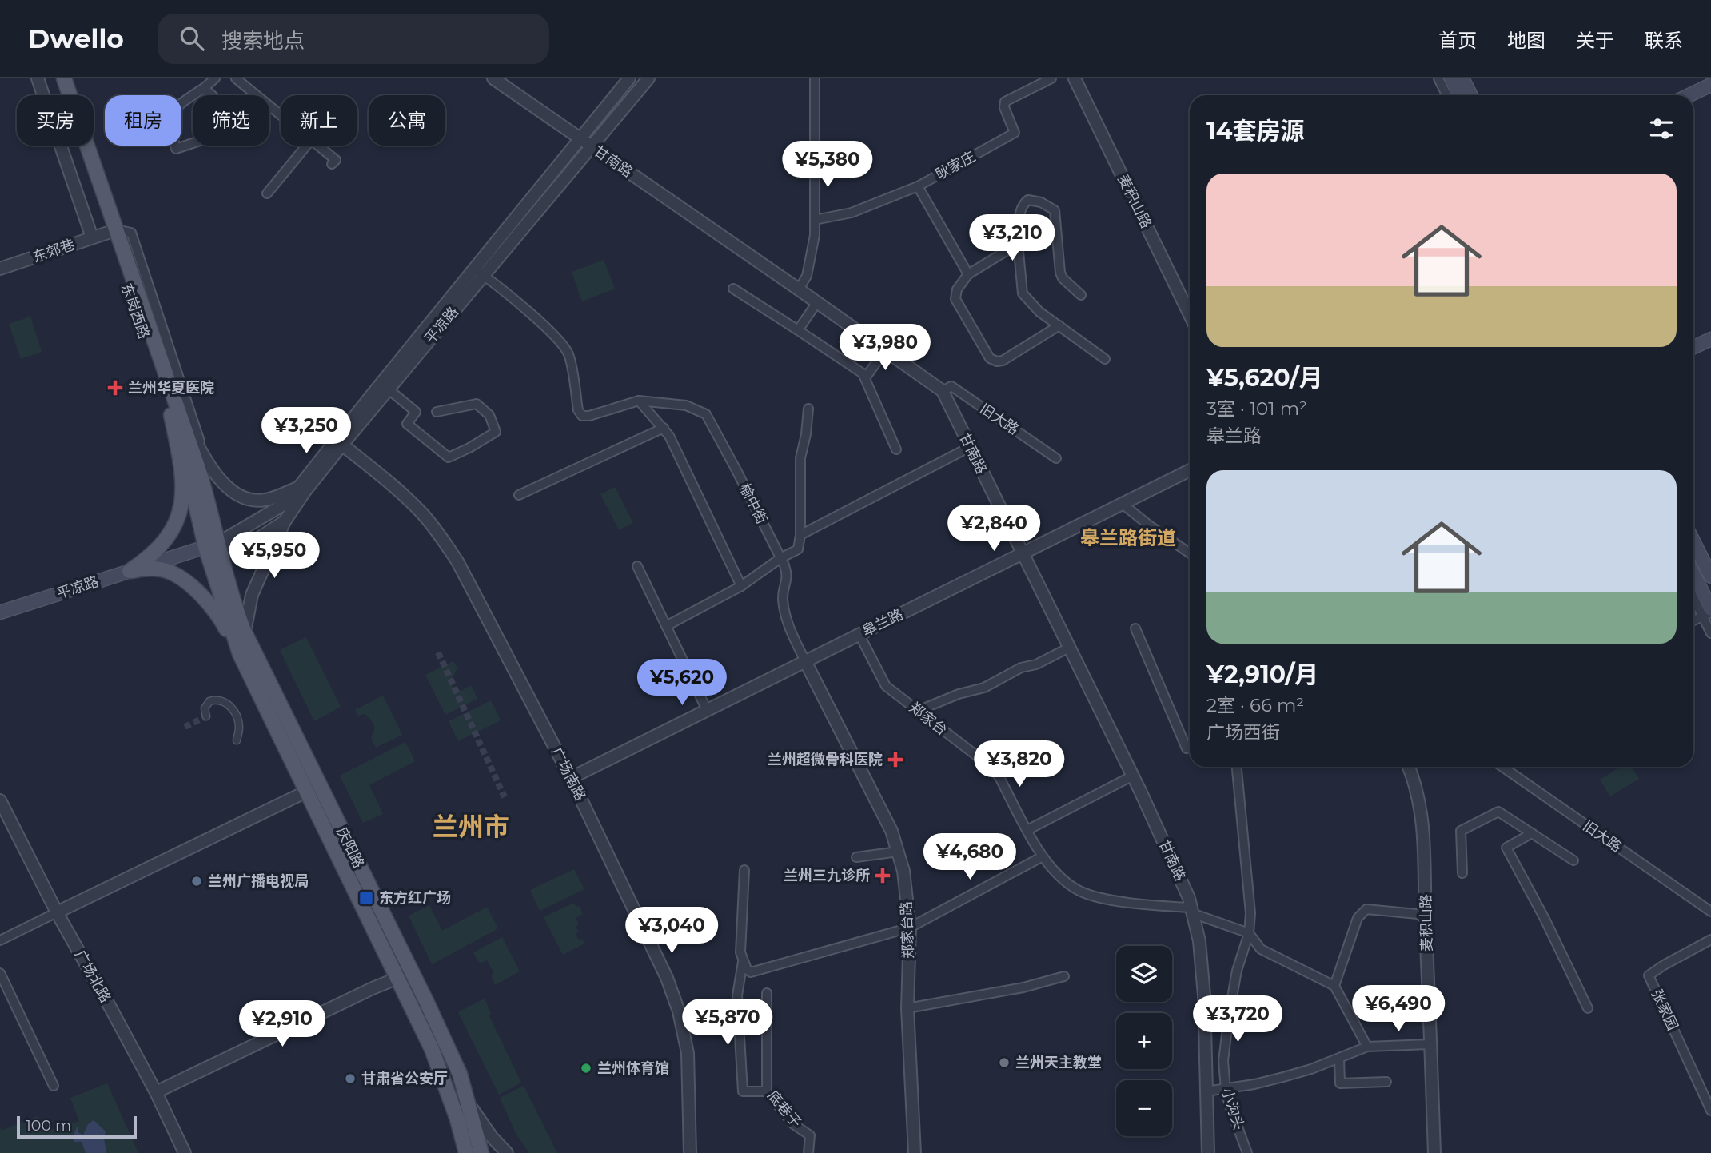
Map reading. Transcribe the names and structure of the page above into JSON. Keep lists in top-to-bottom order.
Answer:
{
  "streets": {
    "main road": ["东岗西路", "平凉路", "庆阳路"],
    "street": [
      "甘南路",
      "耿家庄",
      "麦积山路",
      "东郊巷",
      "旧大路",
      "榆中街",
      "皋兰路",
      "郑家台",
      "广场南路",
      "郑家台路",
      "广场北路",
      "张家园",
      "底巷子",
      "小沟头"
    ]
  },
  "crossings": [
    ["甘南路", "平凉路"],
    ["甘南路", "旧大路"],
    ["甘南路", "皋兰路"],
    ["甘南路", "郑家台"],
    ["东郊巷", "东岗西路"],
    ["东岗西路", "平凉路"],
    ["东岗西路", "庆阳路"],
    ["平凉路", "榆中街"],
    ["平凉路", "广场南路"],
    ["平凉路", "庆阳路"],
    ["榆中街", "皋兰路"],
    ["榆中街", "郑家台路"],
    ["皋兰路", "郑家台"],
    ["皋兰路", "广场南路"],
    ["皋兰路", "郑家台路"],
    ["郑家台", "小沟头"]
  ],
  "districts": ["皋兰路街道", "兰州市"],
  "places": {
    "health": ["兰州华夏医院", "兰州超微骨科医院", "兰州三九诊所"],
    "other": [
      "兰州广播电视局",
      "兰州天主教堂",
      "兰州体育馆",
      "甘肃省公安厅"
    ],
    "transit": ["东方红广场"]
  },
  "scale_bar": "100 m",
  "page": {
    "header": "Dwello",
    "search": "搜索地点",
    "nav": [
      "首页",
      "地图",
      "关于",
      "联系"
    ],
    "chip": [
      "买房",
      "租房",
      "筛选",
      "新上",
      "公寓"
    ],
    "heading": "14套房源",
    "price": [
      "¥5,380",
      "¥3,210",
      "¥3,980",
      "¥3,250",
      "¥2,840",
      "¥5,950",
      "¥5,620",
      "¥3,820",
      "¥4,680",
      "¥3,040",
      "¥6,490",
      "¥3,720",
      "¥5,870",
      "¥2,910"
    ],
    "list": [
      {
        "name": "¥5,620/月",
        "note": "3室 · 101 m² · 皋兰路"
      },
      {
        "name": "¥2,910/月",
        "note": "2室 · 66 m² · 广场西街"
      }
    ],
    "map_buttons": ["+", "−"],
    "scale": "100 m"
  }
}
